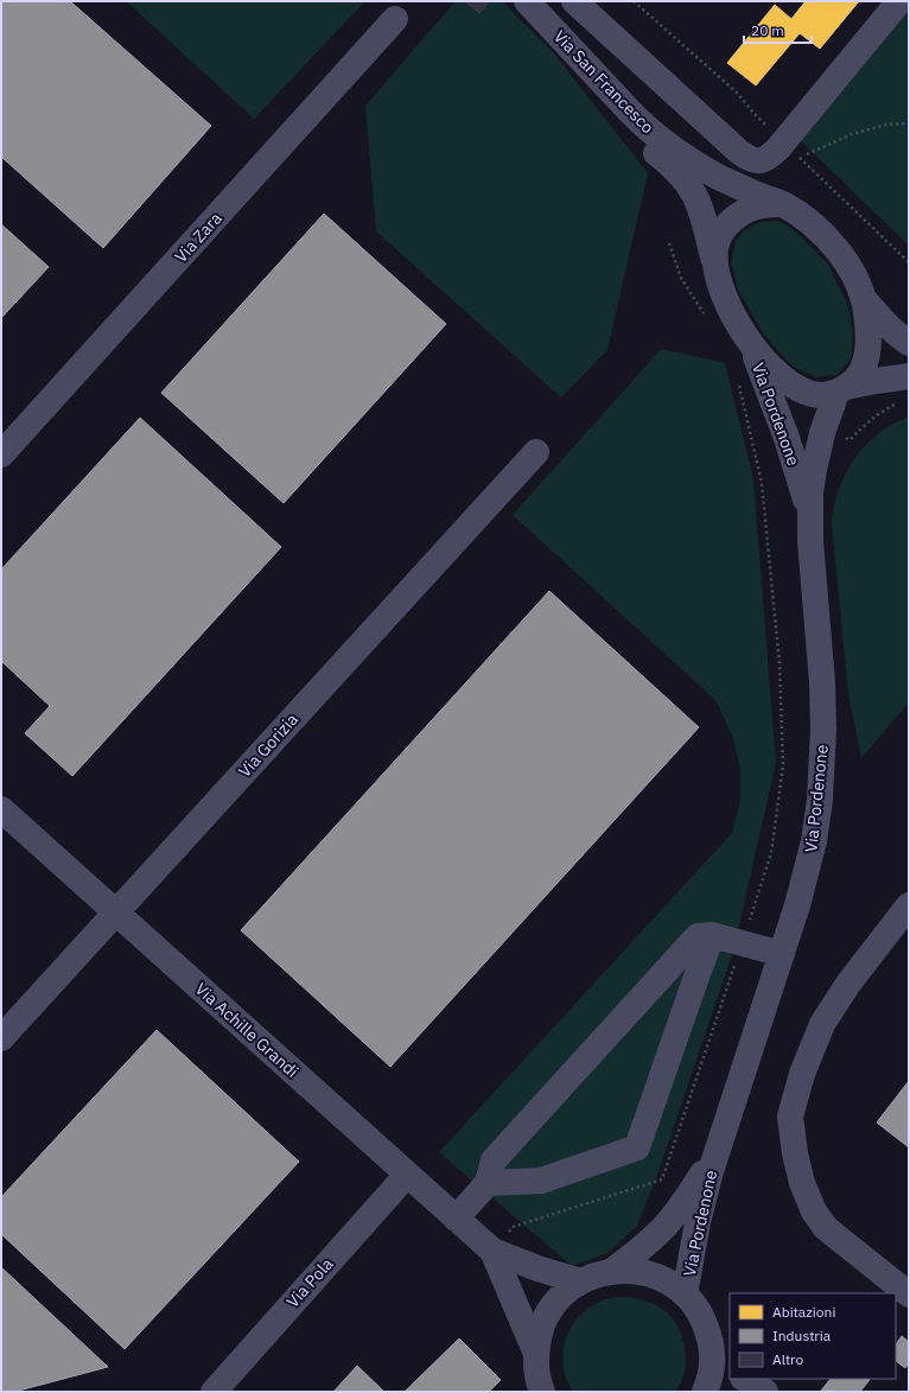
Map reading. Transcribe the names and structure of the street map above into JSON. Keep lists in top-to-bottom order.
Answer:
{
  "streets": {
    "street": [
      "Via San Francesco",
      "Via Zara",
      "Via Pordenone",
      "Via Gorizia",
      "Via Achille Grandi",
      "Via Pola"
    ]
  },
  "crossings": [
    ["Via San Francesco", "Via Pordenone"],
    ["Via Gorizia", "Via Achille Grandi"],
    ["Via Achille Grandi", "Via Pola"]
  ],
  "legend": ["Abitazioni", "Industria", "Altro"],
  "scale_bar": "20 m"
}
